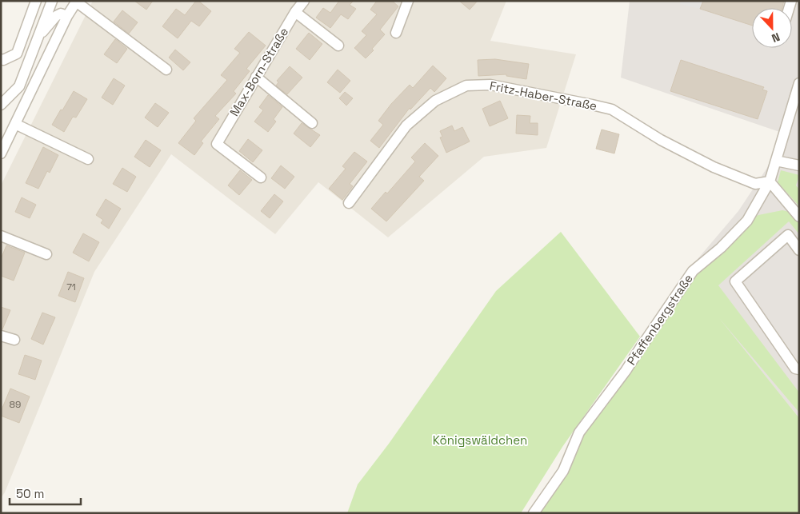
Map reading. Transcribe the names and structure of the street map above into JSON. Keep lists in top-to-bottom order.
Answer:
{
  "streets": {
    "street": ["Max-Born-Straße", "Fritz-Haber-Straße", "Pfaffenbergstraße"]
  },
  "crossings": [
    ["Fritz-Haber-Straße", "Pfaffenbergstraße"]
  ],
  "parks": ["Königswäldchen"],
  "house_numbers": ["71", "89"],
  "scale_bar": "50 m",
  "north": "bottom"
}
